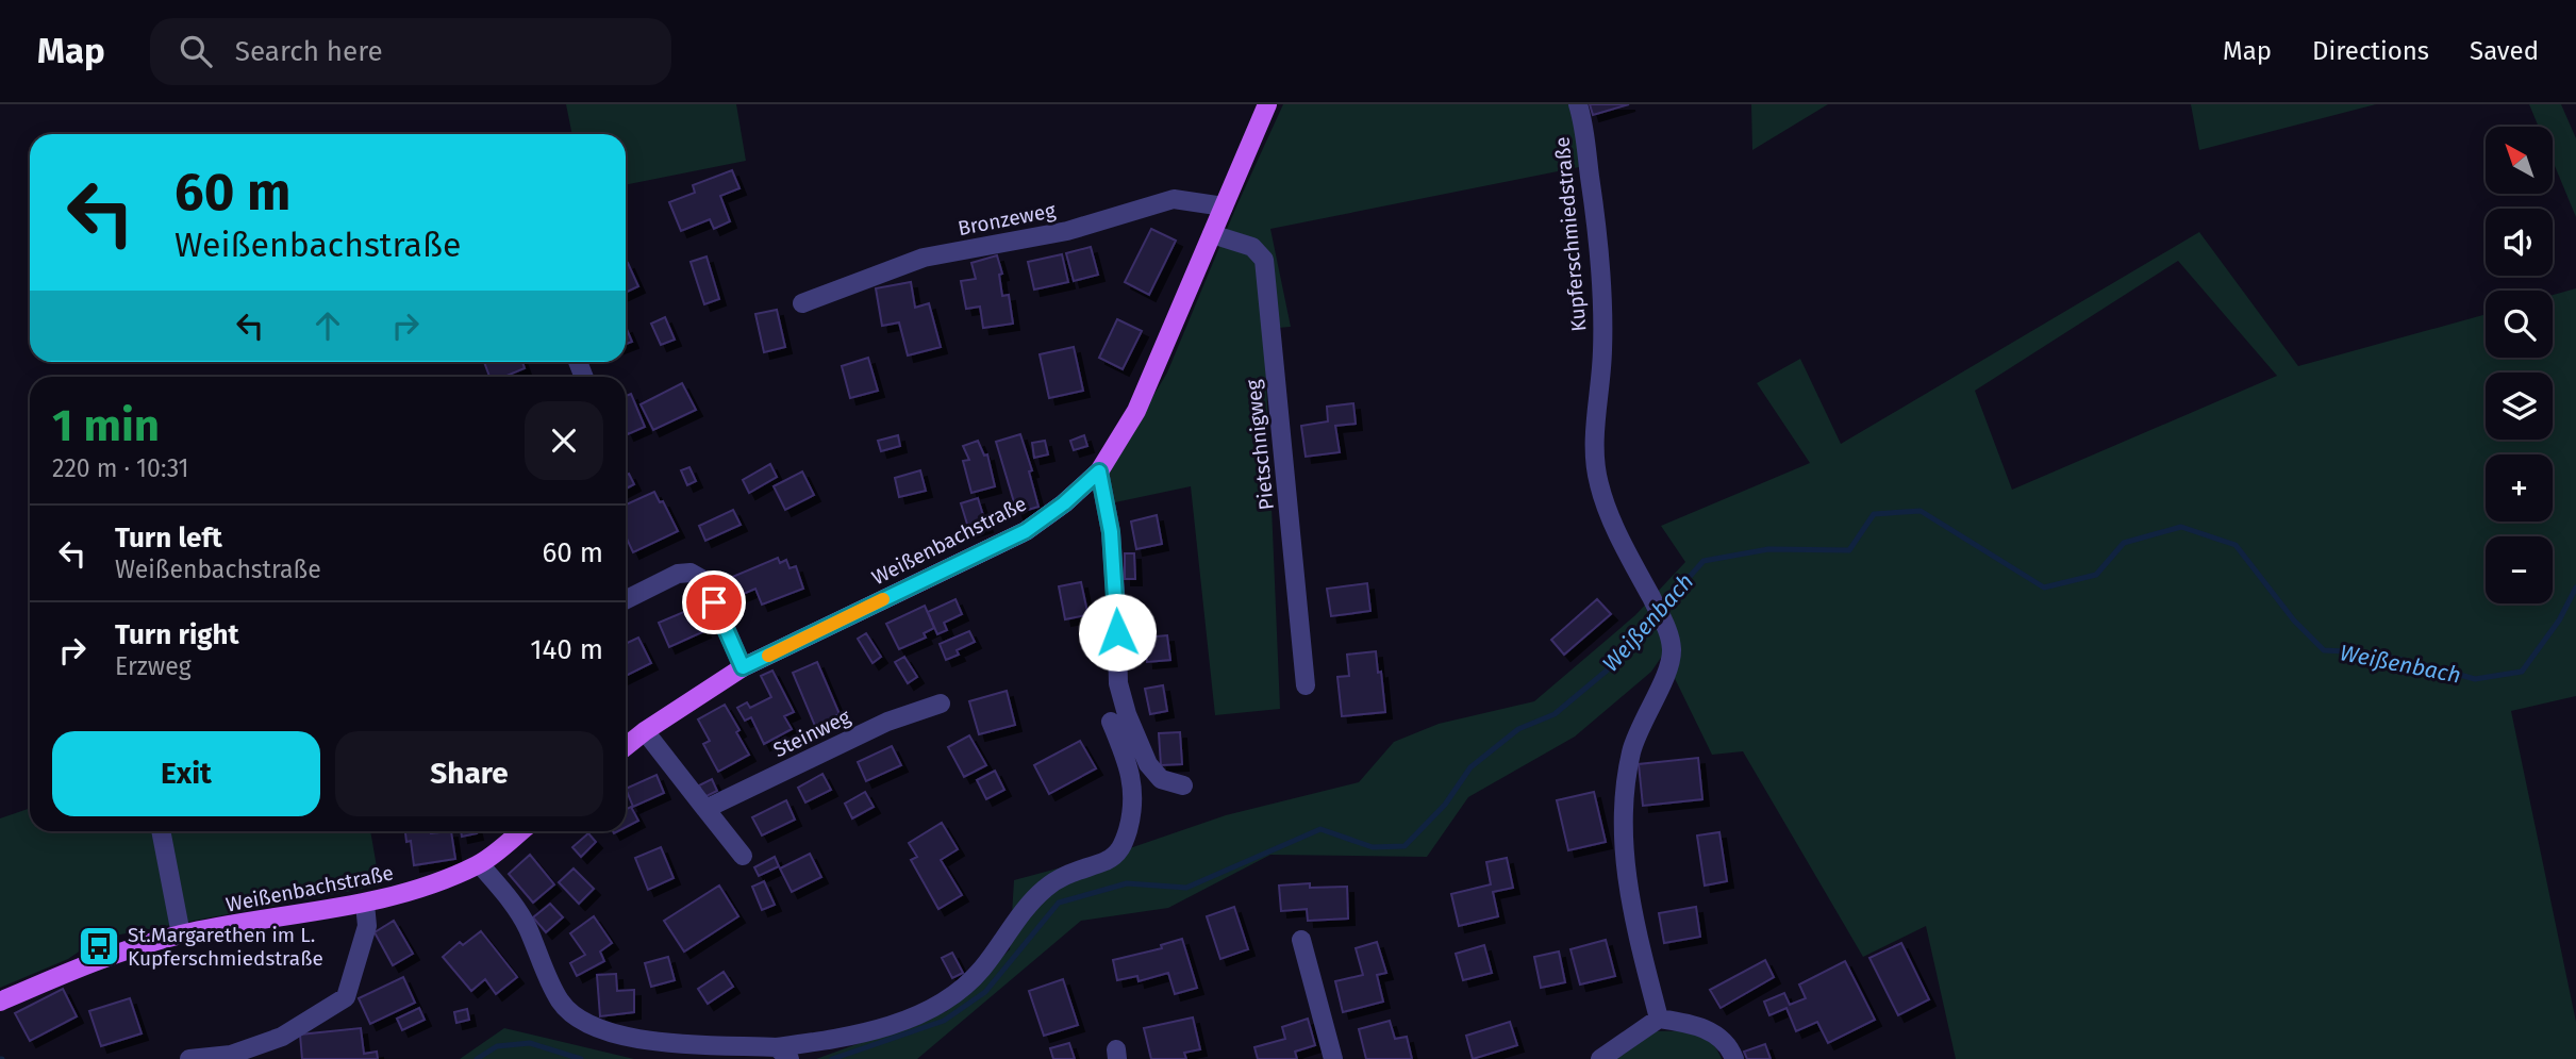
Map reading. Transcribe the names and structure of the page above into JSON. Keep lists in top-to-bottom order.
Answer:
{
  "streets": {
    "main road": ["Weißenbachstraße"],
    "street": [
      "Bronzeweg",
      "Kupferschmiedstraße",
      "Pietschnigweg",
      "Steinweg"
    ]
  },
  "crossings": [
    ["Bronzeweg", "Weißenbachstraße"],
    ["Pietschnigweg", "Weißenbachstraße"]
  ],
  "water": ["Weißenbach"],
  "places": {
    "bus stop": ["St.Margarethen im L. Kupferschmiedstraße"]
  },
  "north": "top left",
  "page": {
    "header": "Map",
    "search": "Search here",
    "nav": ["Map", "Directions", "Saved"],
    "map_buttons": ["+", "−"],
    "turn": ["60 m", "Weißenbachstraße"],
    "heading": ["1 min", "220 m · 10:31"],
    "list": [
      {
        "name": "Turn left",
        "note": "Weißenbachstraße",
        "value": "60 m"
      },
      {
        "name": "Turn right",
        "note": "Erzweg",
        "value": "140 m"
      }
    ],
    "buttons": ["Exit", "Share"]
  }
}
